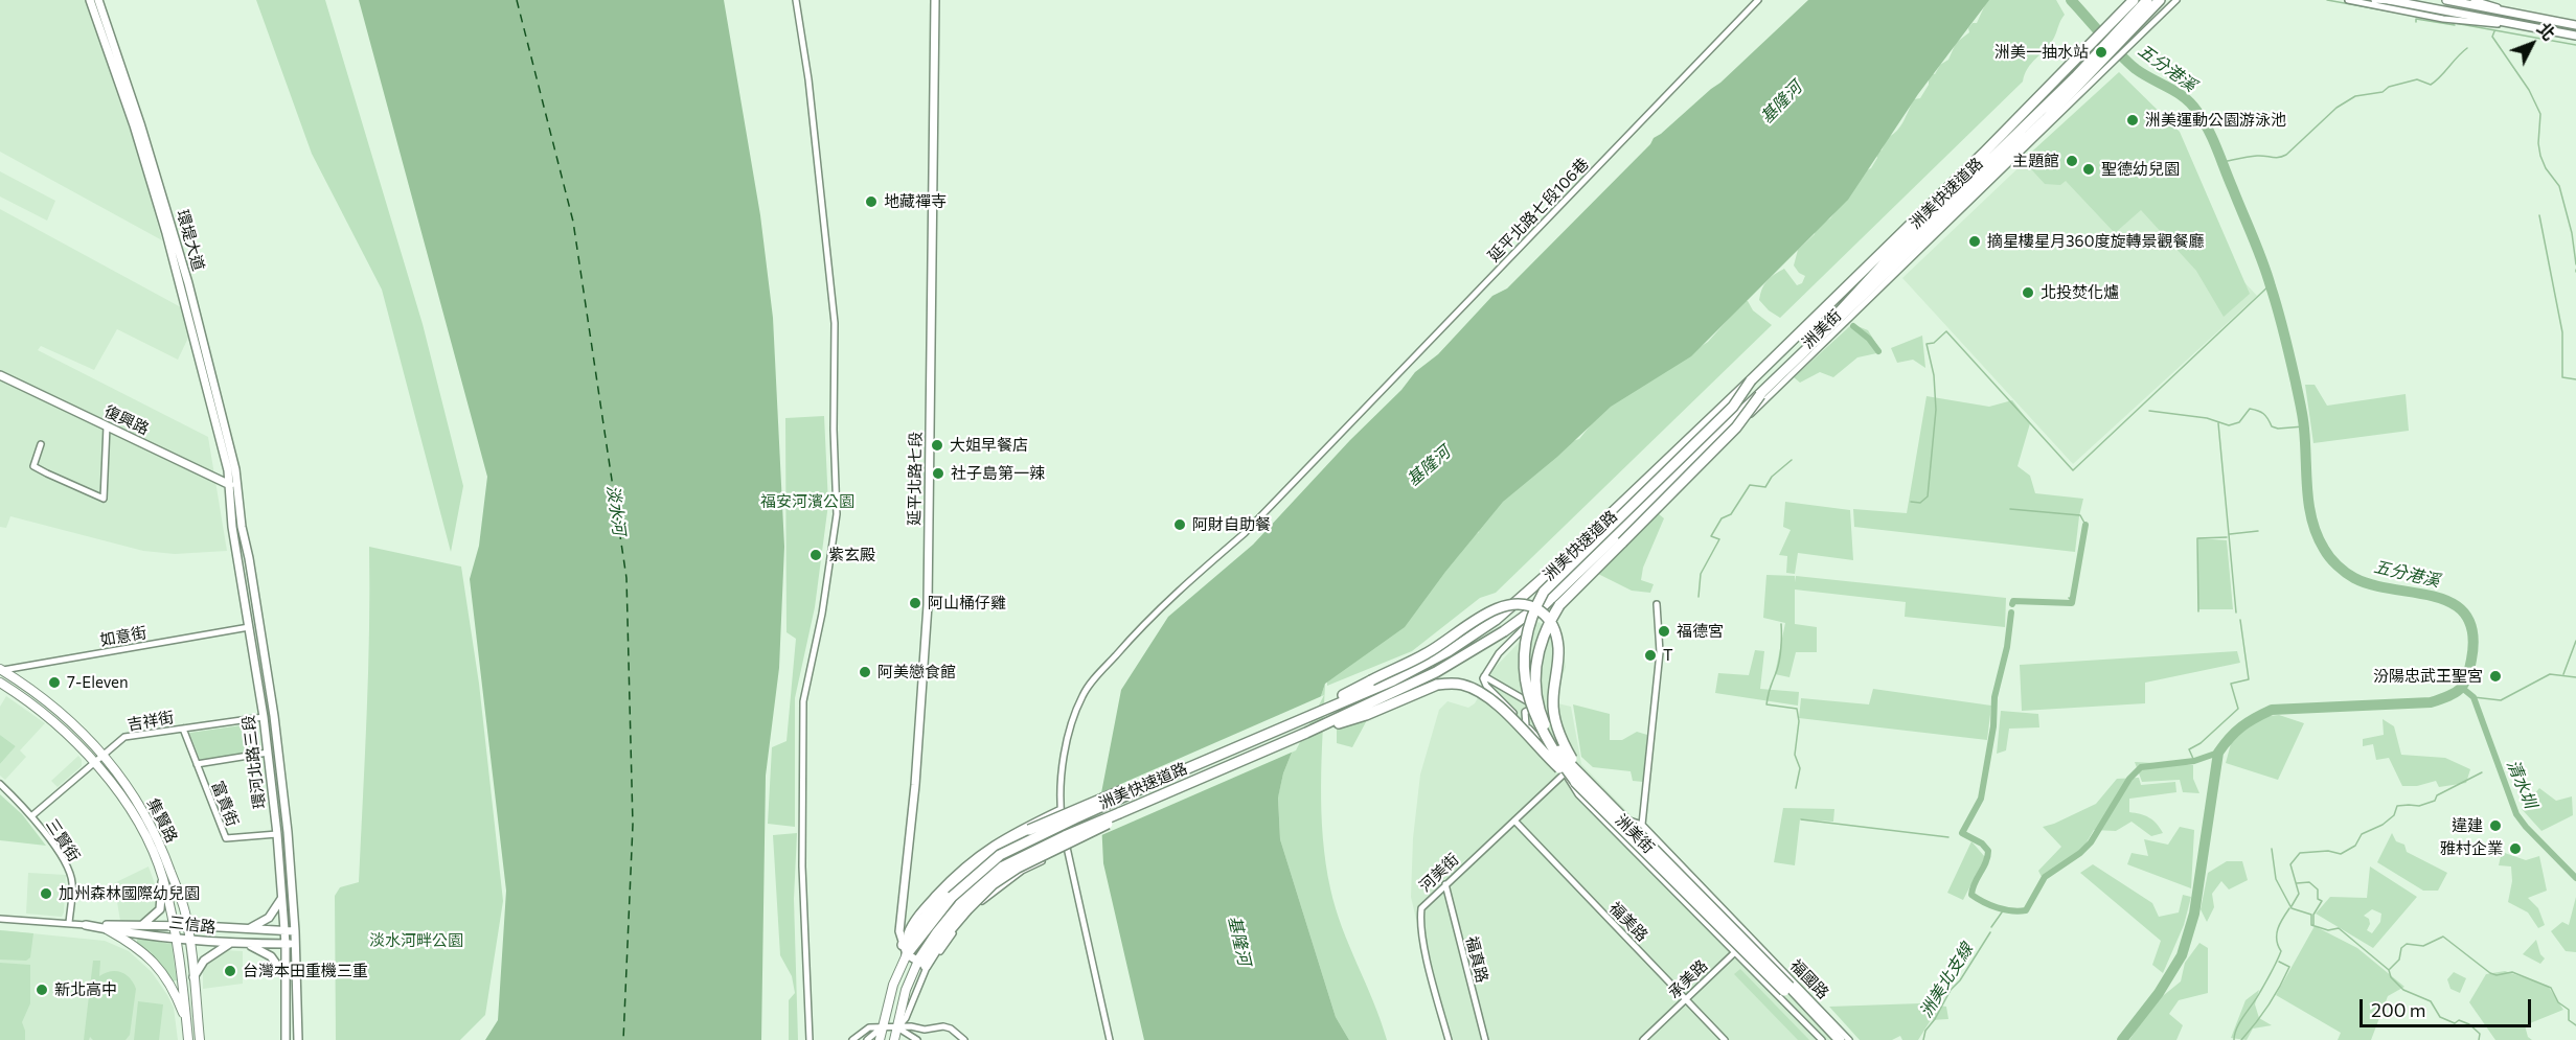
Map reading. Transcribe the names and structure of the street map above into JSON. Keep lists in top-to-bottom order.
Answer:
{
  "streets": {
    "highway": ["洲美快速道路"],
    "main road": ["延平北路七段", "集賢路"],
    "street": [
      "延平北路七段106巷",
      "環堤大道",
      "洲美街",
      "復興路",
      "如意街",
      "吉祥街",
      "環河北路三段",
      "富貴街",
      "三賢街",
      "河美街",
      "福美路",
      "三信路",
      "福真路",
      "承美路",
      "福國路"
    ]
  },
  "crossings": [
    ["洲美快速道路", "延平北路七段"],
    ["環堤大道", "復興路"],
    ["環堤大道", "環河北路三段"],
    ["洲美街", "河美街"],
    ["洲美街", "承美路"],
    ["洲美街", "福國路"],
    ["復興路", "環河北路三段"],
    ["如意街", "環河北路三段"],
    ["如意街", "集賢路"],
    ["吉祥街", "環河北路三段"],
    ["吉祥街", "富貴街"],
    ["吉祥街", "集賢路"],
    ["吉祥街", "三賢街"],
    ["環河北路三段", "富貴街"],
    ["環河北路三段", "三信路"],
    ["集賢路", "三信路"],
    ["三賢街", "三信路"],
    ["河美街", "福美路"],
    ["河美街", "福真路"],
    ["福美路", "承美路"],
    ["承美路", "福國路"]
  ],
  "water": [
    "五分港溪",
    "基隆河",
    "淡水河",
    "清水圳",
    "洲美北支線"
  ],
  "parks": ["福安河濱公園", "淡水河畔公園"],
  "places": [
    "洲美一抽水站",
    "洲美運動公園游泳池",
    "主題館",
    "聖德幼兒園",
    "地藏禪寺",
    "摘星樓星月360度旋轉景觀餐廳",
    "北投焚化爐",
    "大姐早餐店",
    "社子島第一辣",
    "阿財自助餐",
    "紫玄殿",
    "阿山桶仔雞",
    "福德宮",
    "T",
    "阿美戀食館",
    "汾陽忠武王聖宮",
    "7-Eleven",
    "違建",
    "雅村企業",
    "加州森林國際幼兒園",
    "台灣本田重機三重",
    "新北高中"
  ],
  "scale_bar": "200 m",
  "north": "top right"
}
